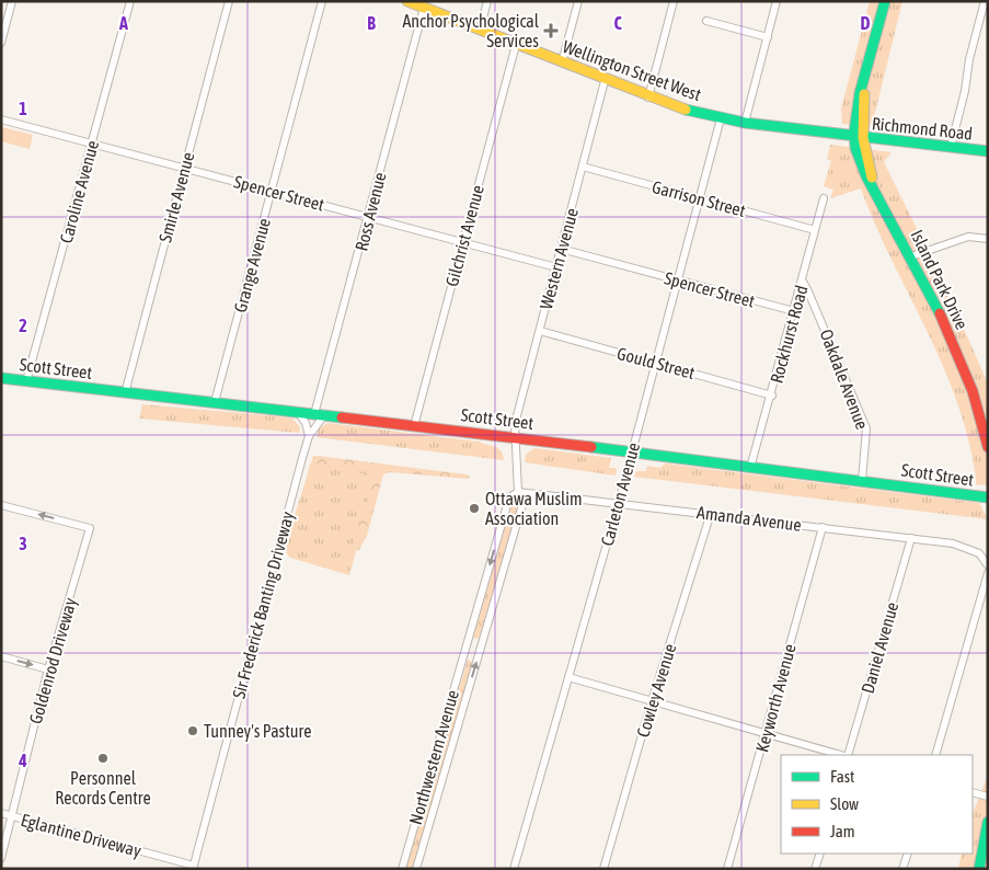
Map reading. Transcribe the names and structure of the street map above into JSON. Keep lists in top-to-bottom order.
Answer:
{
  "streets": {
    "main road": [
      "Wellington Street West",
      "Richmond Road",
      "Island Park Drive",
      "Scott Street"
    ],
    "street": [
      "Caroline Avenue",
      "Spencer Street",
      "Smirle Avenue",
      "Garrison Street",
      "Ross Avenue",
      "Gilchrist Avenue",
      "Western Avenue",
      "Grange Avenue",
      "Rockhurst Road",
      "Gould Street",
      "Oakdale Avenue",
      "Carleton Avenue",
      "Amanda Avenue",
      "Sir Frederick Banting Driveway",
      "Daniel Avenue",
      "Goldenrod Driveway",
      "Cowley Avenue",
      "Keyworth Avenue",
      "Northwestern Avenue",
      "Eglantine Driveway"
    ]
  },
  "crossings": [
    ["Wellington Street West", "Richmond Road"],
    ["Wellington Street West", "Ross Avenue"],
    ["Wellington Street West", "Gilchrist Avenue"],
    ["Wellington Street West", "Western Avenue"],
    ["Wellington Street West", "Island Park Drive"],
    ["Wellington Street West", "Carleton Avenue"],
    ["Richmond Road", "Island Park Drive"],
    ["Caroline Avenue", "Spencer Street"],
    ["Caroline Avenue", "Scott Street"],
    ["Spencer Street", "Smirle Avenue"],
    ["Spencer Street", "Ross Avenue"],
    ["Spencer Street", "Gilchrist Avenue"],
    ["Spencer Street", "Western Avenue"],
    ["Spencer Street", "Grange Avenue"],
    ["Spencer Street", "Rockhurst Road"],
    ["Spencer Street", "Carleton Avenue"],
    ["Smirle Avenue", "Scott Street"],
    ["Garrison Street", "Western Avenue"],
    ["Garrison Street", "Rockhurst Road"],
    ["Garrison Street", "Carleton Avenue"],
    ["Ross Avenue", "Scott Street"],
    ["Ross Avenue", "Sir Frederick Banting Driveway"],
    ["Gilchrist Avenue", "Scott Street"],
    ["Western Avenue", "Gould Street"],
    ["Western Avenue", "Scott Street"],
    ["Western Avenue", "Northwestern Avenue"],
    ["Grange Avenue", "Scott Street"],
    ["Rockhurst Road", "Gould Street"],
    ["Rockhurst Road", "Scott Street"],
    ["Rockhurst Road", "Oakdale Avenue"],
    ["Gould Street", "Carleton Avenue"],
    ["Scott Street", "Oakdale Avenue"],
    ["Scott Street", "Carleton Avenue"],
    ["Scott Street", "Sir Frederick Banting Driveway"],
    ["Scott Street", "Northwestern Avenue"],
    ["Carleton Avenue", "Amanda Avenue"],
    ["Amanda Avenue", "Daniel Avenue"],
    ["Amanda Avenue", "Cowley Avenue"],
    ["Amanda Avenue", "Keyworth Avenue"],
    ["Amanda Avenue", "Northwestern Avenue"],
    ["Sir Frederick Banting Driveway", "Eglantine Driveway"],
    ["Goldenrod Driveway", "Eglantine Driveway"]
  ],
  "places": {
    "health": ["Anchor Psychological Services"],
    "other": ["Ottawa Muslim Association", "Tunney's Pasture", "Personnel Records Centre"]
  },
  "legend": ["Fast", "Slow", "Jam"],
  "grid": {
    "columns": [
      "A",
      "B",
      "C",
      "D"
    ],
    "rows": [
      "1",
      "2",
      "3",
      "4"
    ]
  }
}
